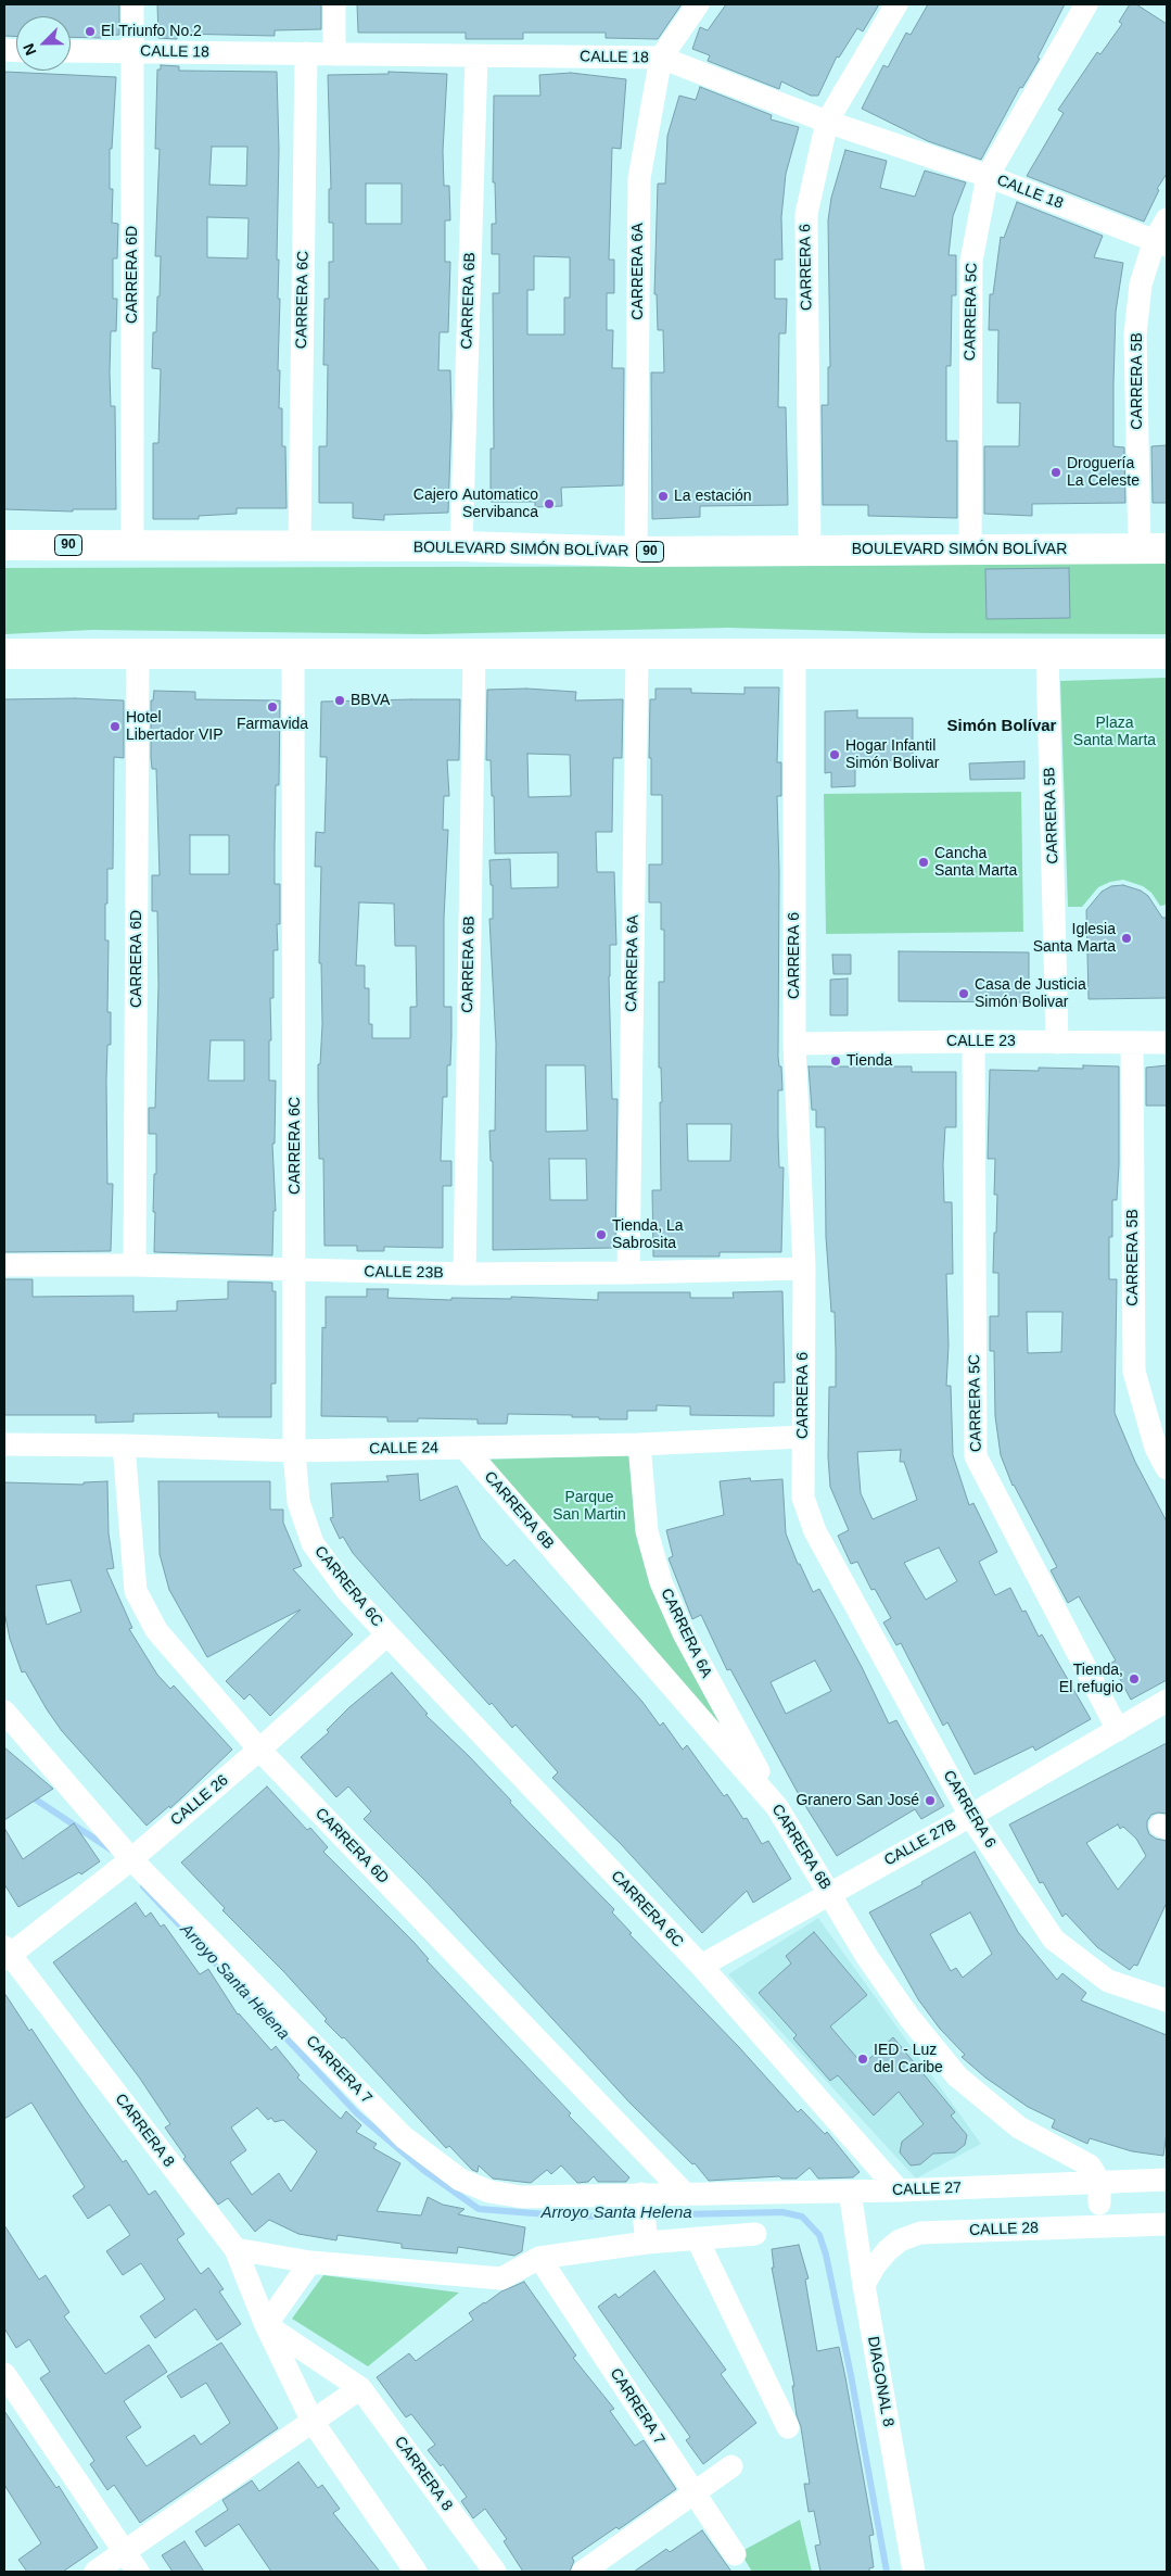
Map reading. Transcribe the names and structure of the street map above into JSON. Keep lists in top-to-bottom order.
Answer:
{
  "streets": {
    "highway": ["90", "BOULEVARD SIMÓN BOLÍVAR"],
    "street": [
      "CALLE 18",
      "CARRERA 6",
      "CARRERA 6A",
      "CARRERA 6D",
      "CARRERA 6C",
      "CARRERA 6B",
      "CARRERA 5C",
      "CARRERA 5B",
      "CALLE 23",
      "CALLE 23B",
      "CALLE 24",
      "CALLE 26",
      "CALLE 27B",
      "CARRERA 7",
      "CARRERA 8",
      "CALLE 27",
      "CALLE 28",
      "DIAGONAL 8"
    ]
  },
  "crossings": [
    ["CALLE 18", "CARRERA 6"],
    ["CALLE 18", "CARRERA 6A"],
    ["CALLE 18", "CARRERA 6D"],
    ["CALLE 18", "CARRERA 6C"],
    ["CALLE 18", "CARRERA 6B"],
    ["CALLE 18", "CARRERA 5C"],
    ["CALLE 18", "CARRERA 5B"],
    ["CARRERA 6", "BOULEVARD SIMÓN BOLÍVAR"],
    ["CARRERA 6", "CALLE 23"],
    ["CARRERA 6", "CALLE 23B"],
    ["CARRERA 6", "CALLE 24"],
    ["CARRERA 6", "CALLE 27B"],
    ["CARRERA 6A", "CARRERA 6B"],
    ["CARRERA 6A", "BOULEVARD SIMÓN BOLÍVAR"],
    ["CARRERA 6A", "CALLE 23B"],
    ["CARRERA 6A", "CALLE 24"],
    ["CARRERA 6D", "BOULEVARD SIMÓN BOLÍVAR"],
    ["CARRERA 6D", "CALLE 23B"],
    ["CARRERA 6D", "CALLE 24"],
    ["CARRERA 6D", "CALLE 26"],
    ["CARRERA 6D", "CARRERA 7"],
    ["CARRERA 6D", "CALLE 27"],
    ["CARRERA 6C", "BOULEVARD SIMÓN BOLÍVAR"],
    ["CARRERA 6C", "CALLE 23B"],
    ["CARRERA 6C", "CALLE 24"],
    ["CARRERA 6C", "CALLE 26"],
    ["CARRERA 6C", "CALLE 27B"],
    ["CARRERA 6C", "CALLE 27"],
    ["CARRERA 6B", "BOULEVARD SIMÓN BOLÍVAR"],
    ["CARRERA 6B", "CALLE 23B"],
    ["CARRERA 6B", "CALLE 24"],
    ["CARRERA 6B", "CALLE 27B"],
    ["CARRERA 6B", "CALLE 27"],
    ["CARRERA 5C", "BOULEVARD SIMÓN BOLÍVAR"],
    ["CARRERA 5C", "CALLE 23"],
    ["CARRERA 5C", "CALLE 27B"],
    ["CARRERA 5B", "BOULEVARD SIMÓN BOLÍVAR"],
    ["CARRERA 5B", "CALLE 23"],
    ["CALLE 26", "CARRERA 7"],
    ["CALLE 26", "CARRERA 8"],
    ["CARRERA 7", "CALLE 27"],
    ["CALLE 27", "DIAGONAL 8"],
    ["CALLE 28", "DIAGONAL 8"]
  ],
  "districts": ["Simón Bolívar"],
  "water": ["Arroyo Santa Helena"],
  "parks": ["Plaza Santa Marta", "Parque San Martin"],
  "places": [
    "El Triunfo No.2",
    "Droguería La Celeste",
    "La estación",
    "Cajero Automatico Servibanca",
    "BBVA",
    "Farmavida",
    "Hotel Libertador VIP",
    "Hogar Infantil Simón Bolivar",
    "Cancha Santa Marta",
    "Iglesia Santa Marta",
    "Casa de Justicia Simón Bolivar",
    "Tienda",
    "Tienda, La Sabrosita",
    "Tienda, El refugio",
    "Granero San José",
    "IED - Luz del Caribe"
  ],
  "north": "bottom left"
}
